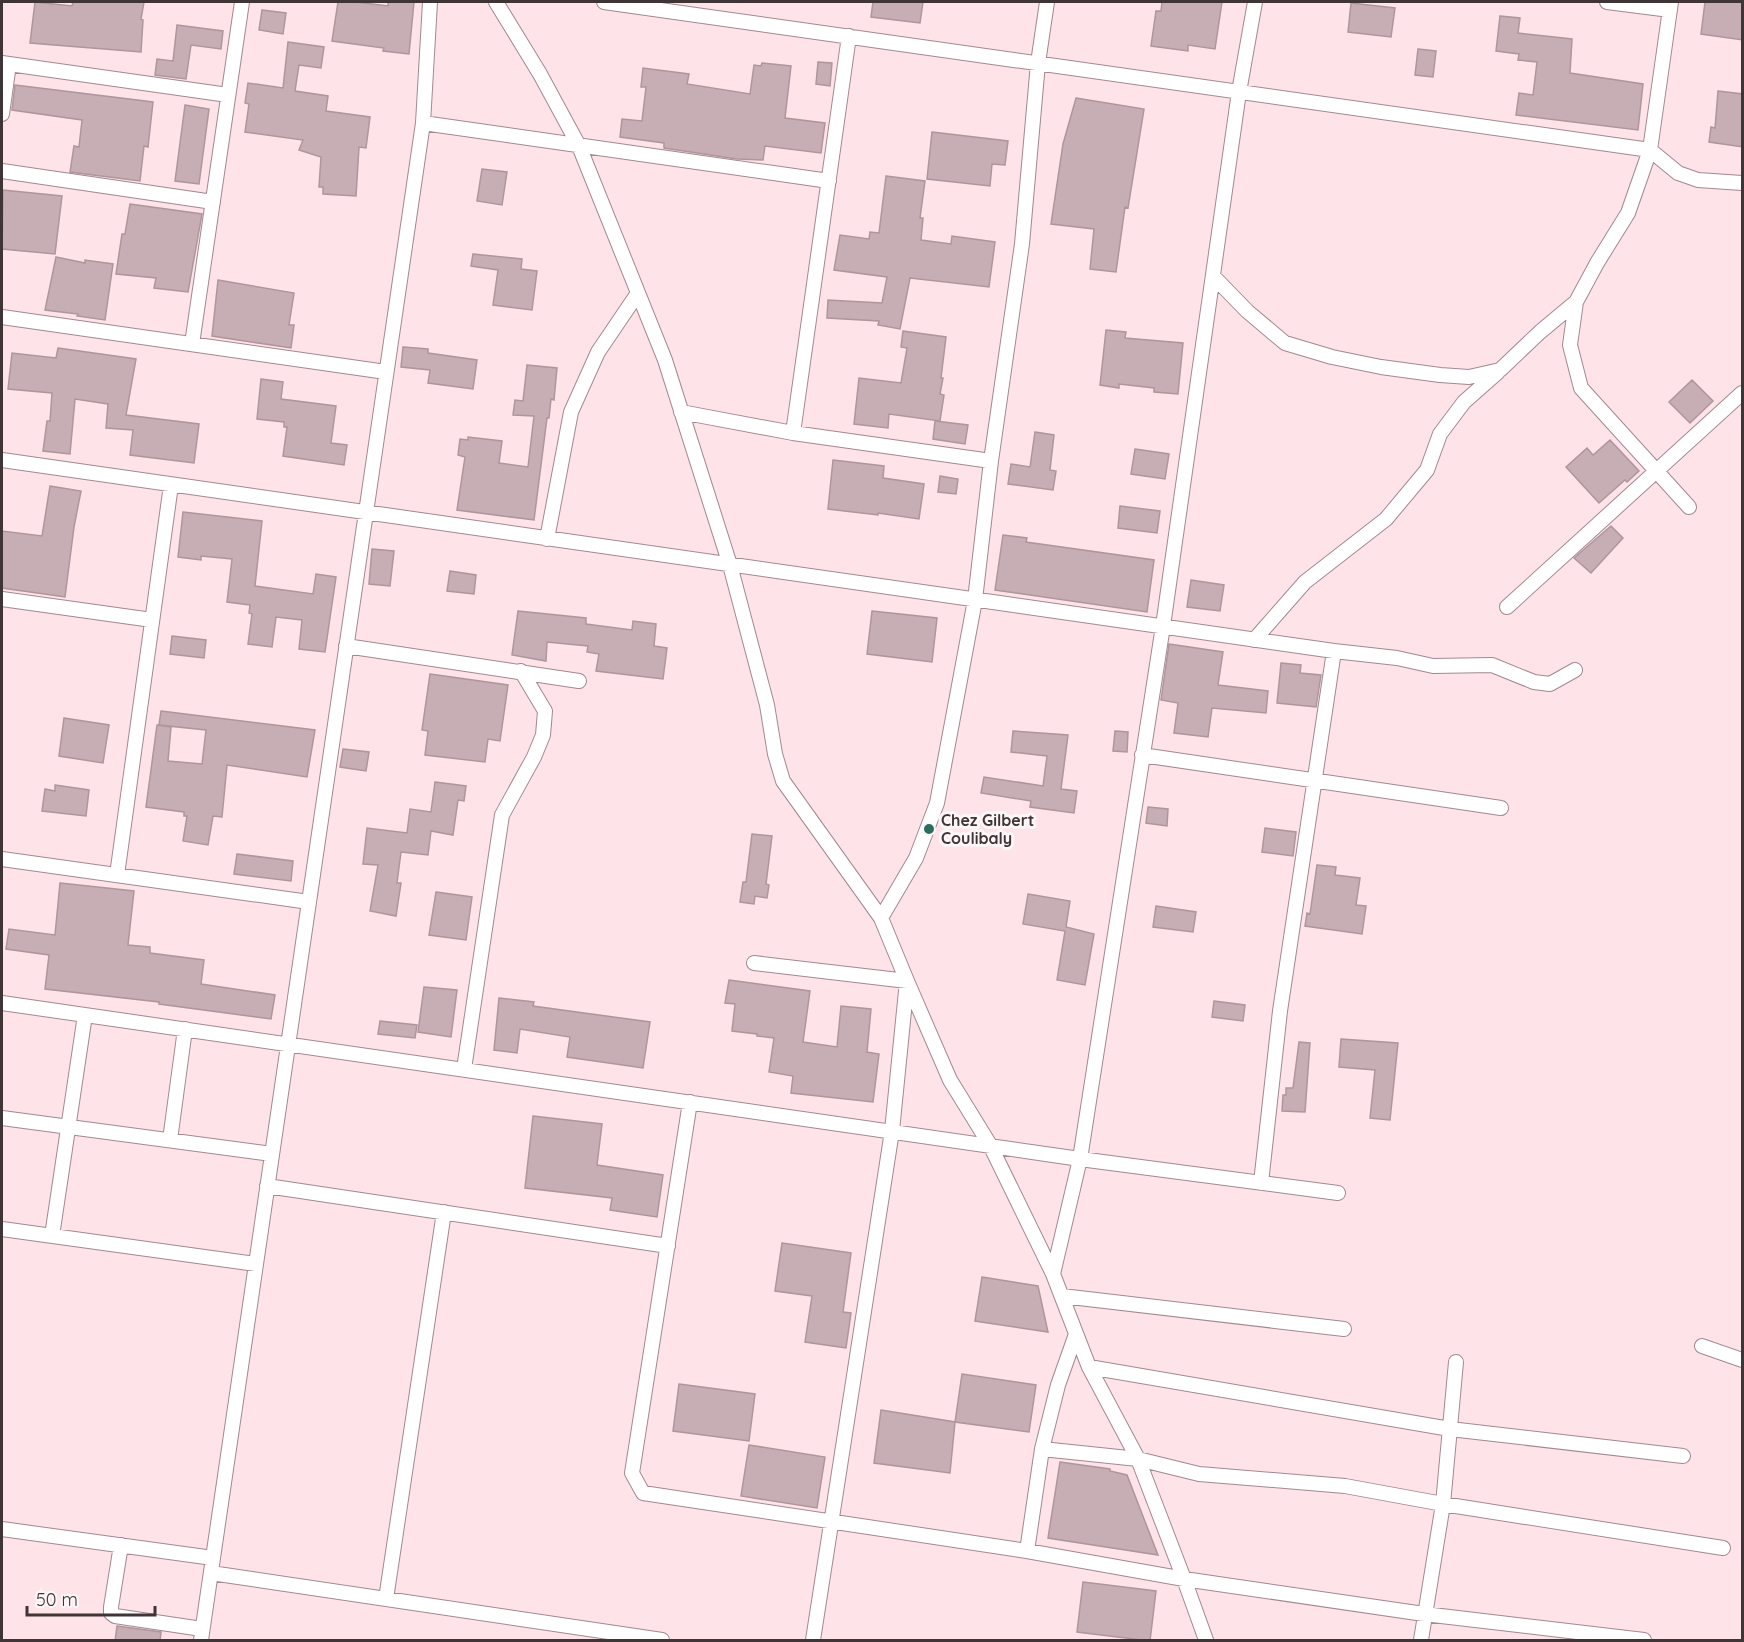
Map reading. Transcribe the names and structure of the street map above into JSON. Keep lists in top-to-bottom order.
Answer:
{
  "places": ["Chez Gilbert Coulibaly"],
  "scale_bar": "50 m"
}
